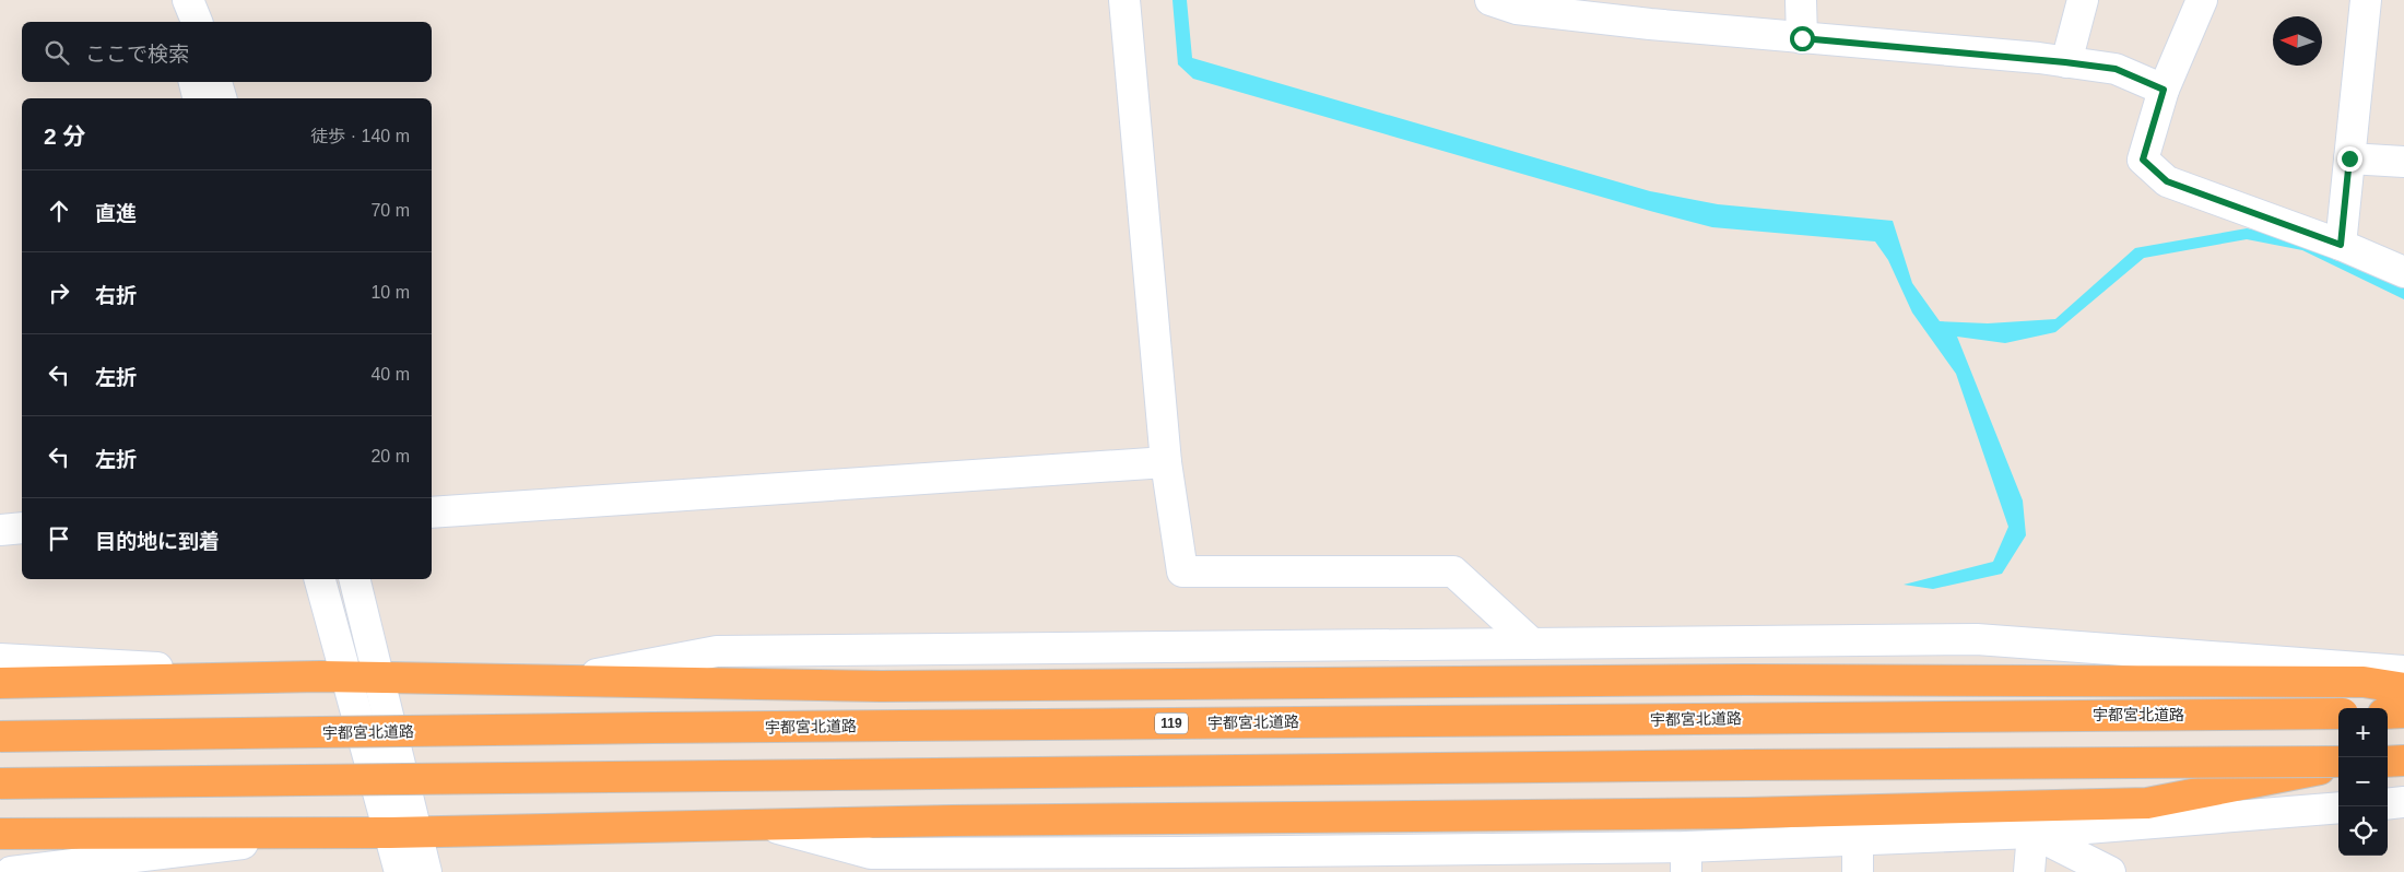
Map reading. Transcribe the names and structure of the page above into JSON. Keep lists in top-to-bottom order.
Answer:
{
  "streets": {
    "highway": ["宇都宮北道路", "119"]
  },
  "north": "left",
  "page": {
    "search": "ここで検索",
    "heading": ["2 分", "徒歩 · 140 m"],
    "list": [
      ["直進", "70 m"],
      ["右折", "10 m"],
      ["左折", "40 m"],
      ["左折", "20 m"],
      "目的地に到着"
    ],
    "map_buttons": ["+", "−"]
  }
}
